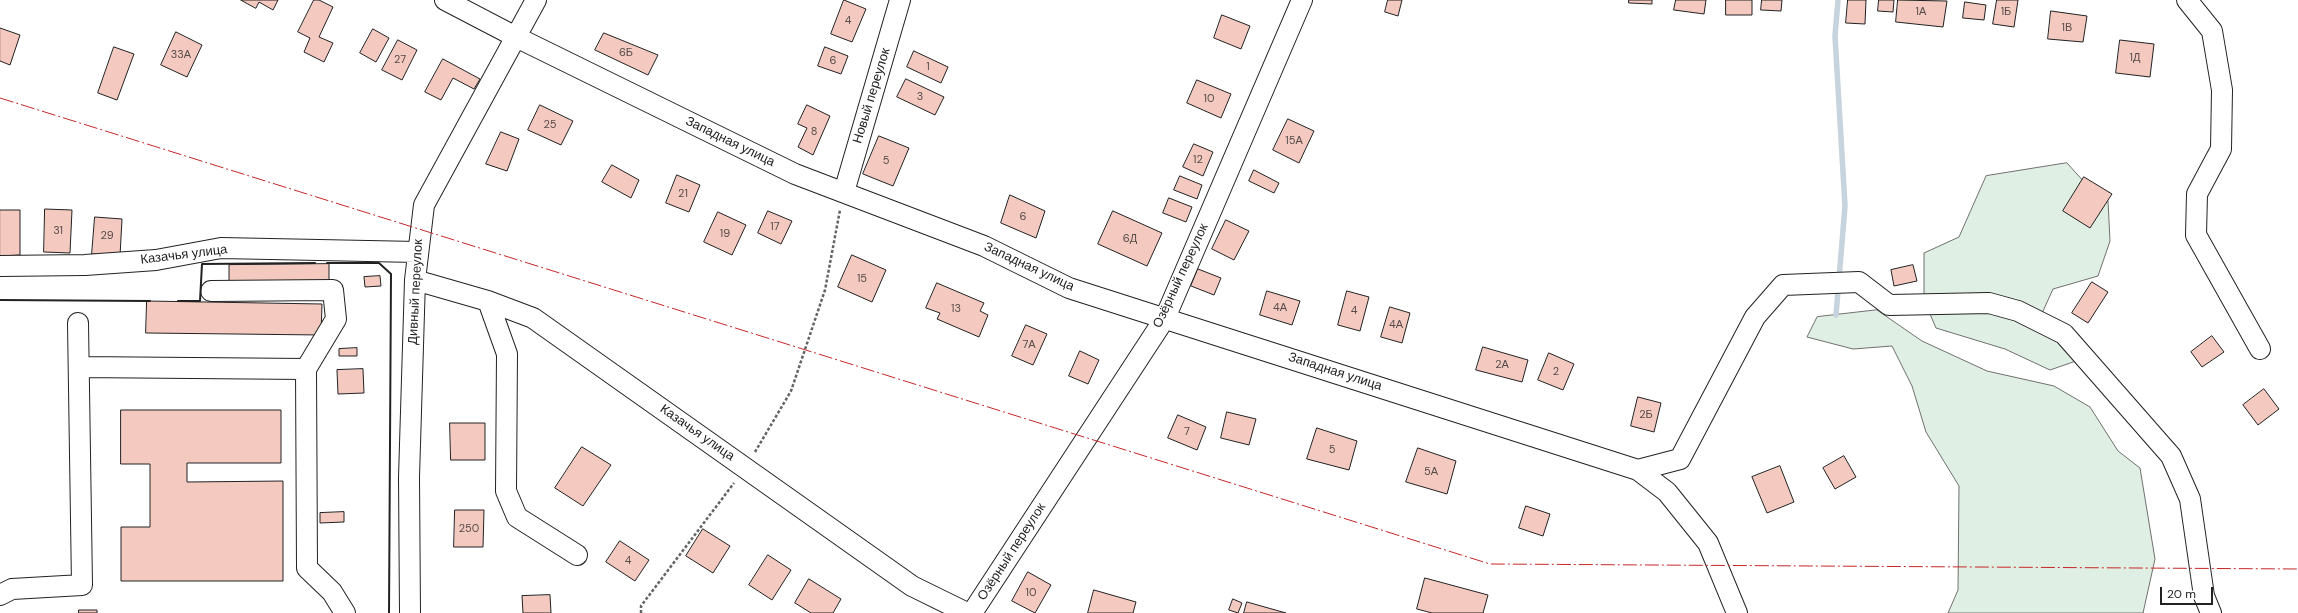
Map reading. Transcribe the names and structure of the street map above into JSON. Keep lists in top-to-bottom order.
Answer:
{
  "streets": {
    "street": [
      "Новый переулок",
      "Западная улица",
      "Казачья улица",
      "Озёрный переулок",
      "Дивный переулок"
    ]
  },
  "crossings": [
    ["Новый переулок", "Западная улица"],
    ["Западная улица", "Озёрный переулок"],
    ["Западная улица", "Дивный переулок"],
    ["Казачья улица", "Дивный переулок"]
  ],
  "house_numbers": [
    "1А",
    "1Б",
    "4",
    "1В",
    "6Б",
    "33А",
    "1Д",
    "27",
    "6",
    "1",
    "3",
    "10",
    "25",
    "8",
    "15А",
    "12",
    "5",
    "21",
    "6",
    "17",
    "31",
    "19",
    "29",
    "6Д",
    "15",
    "4А",
    "13",
    "4",
    "4А",
    "7А",
    "2А",
    "2",
    "2Б",
    "7",
    "5",
    "5А",
    "250",
    "4",
    "10"
  ],
  "scale_bar": "20 m"
}
